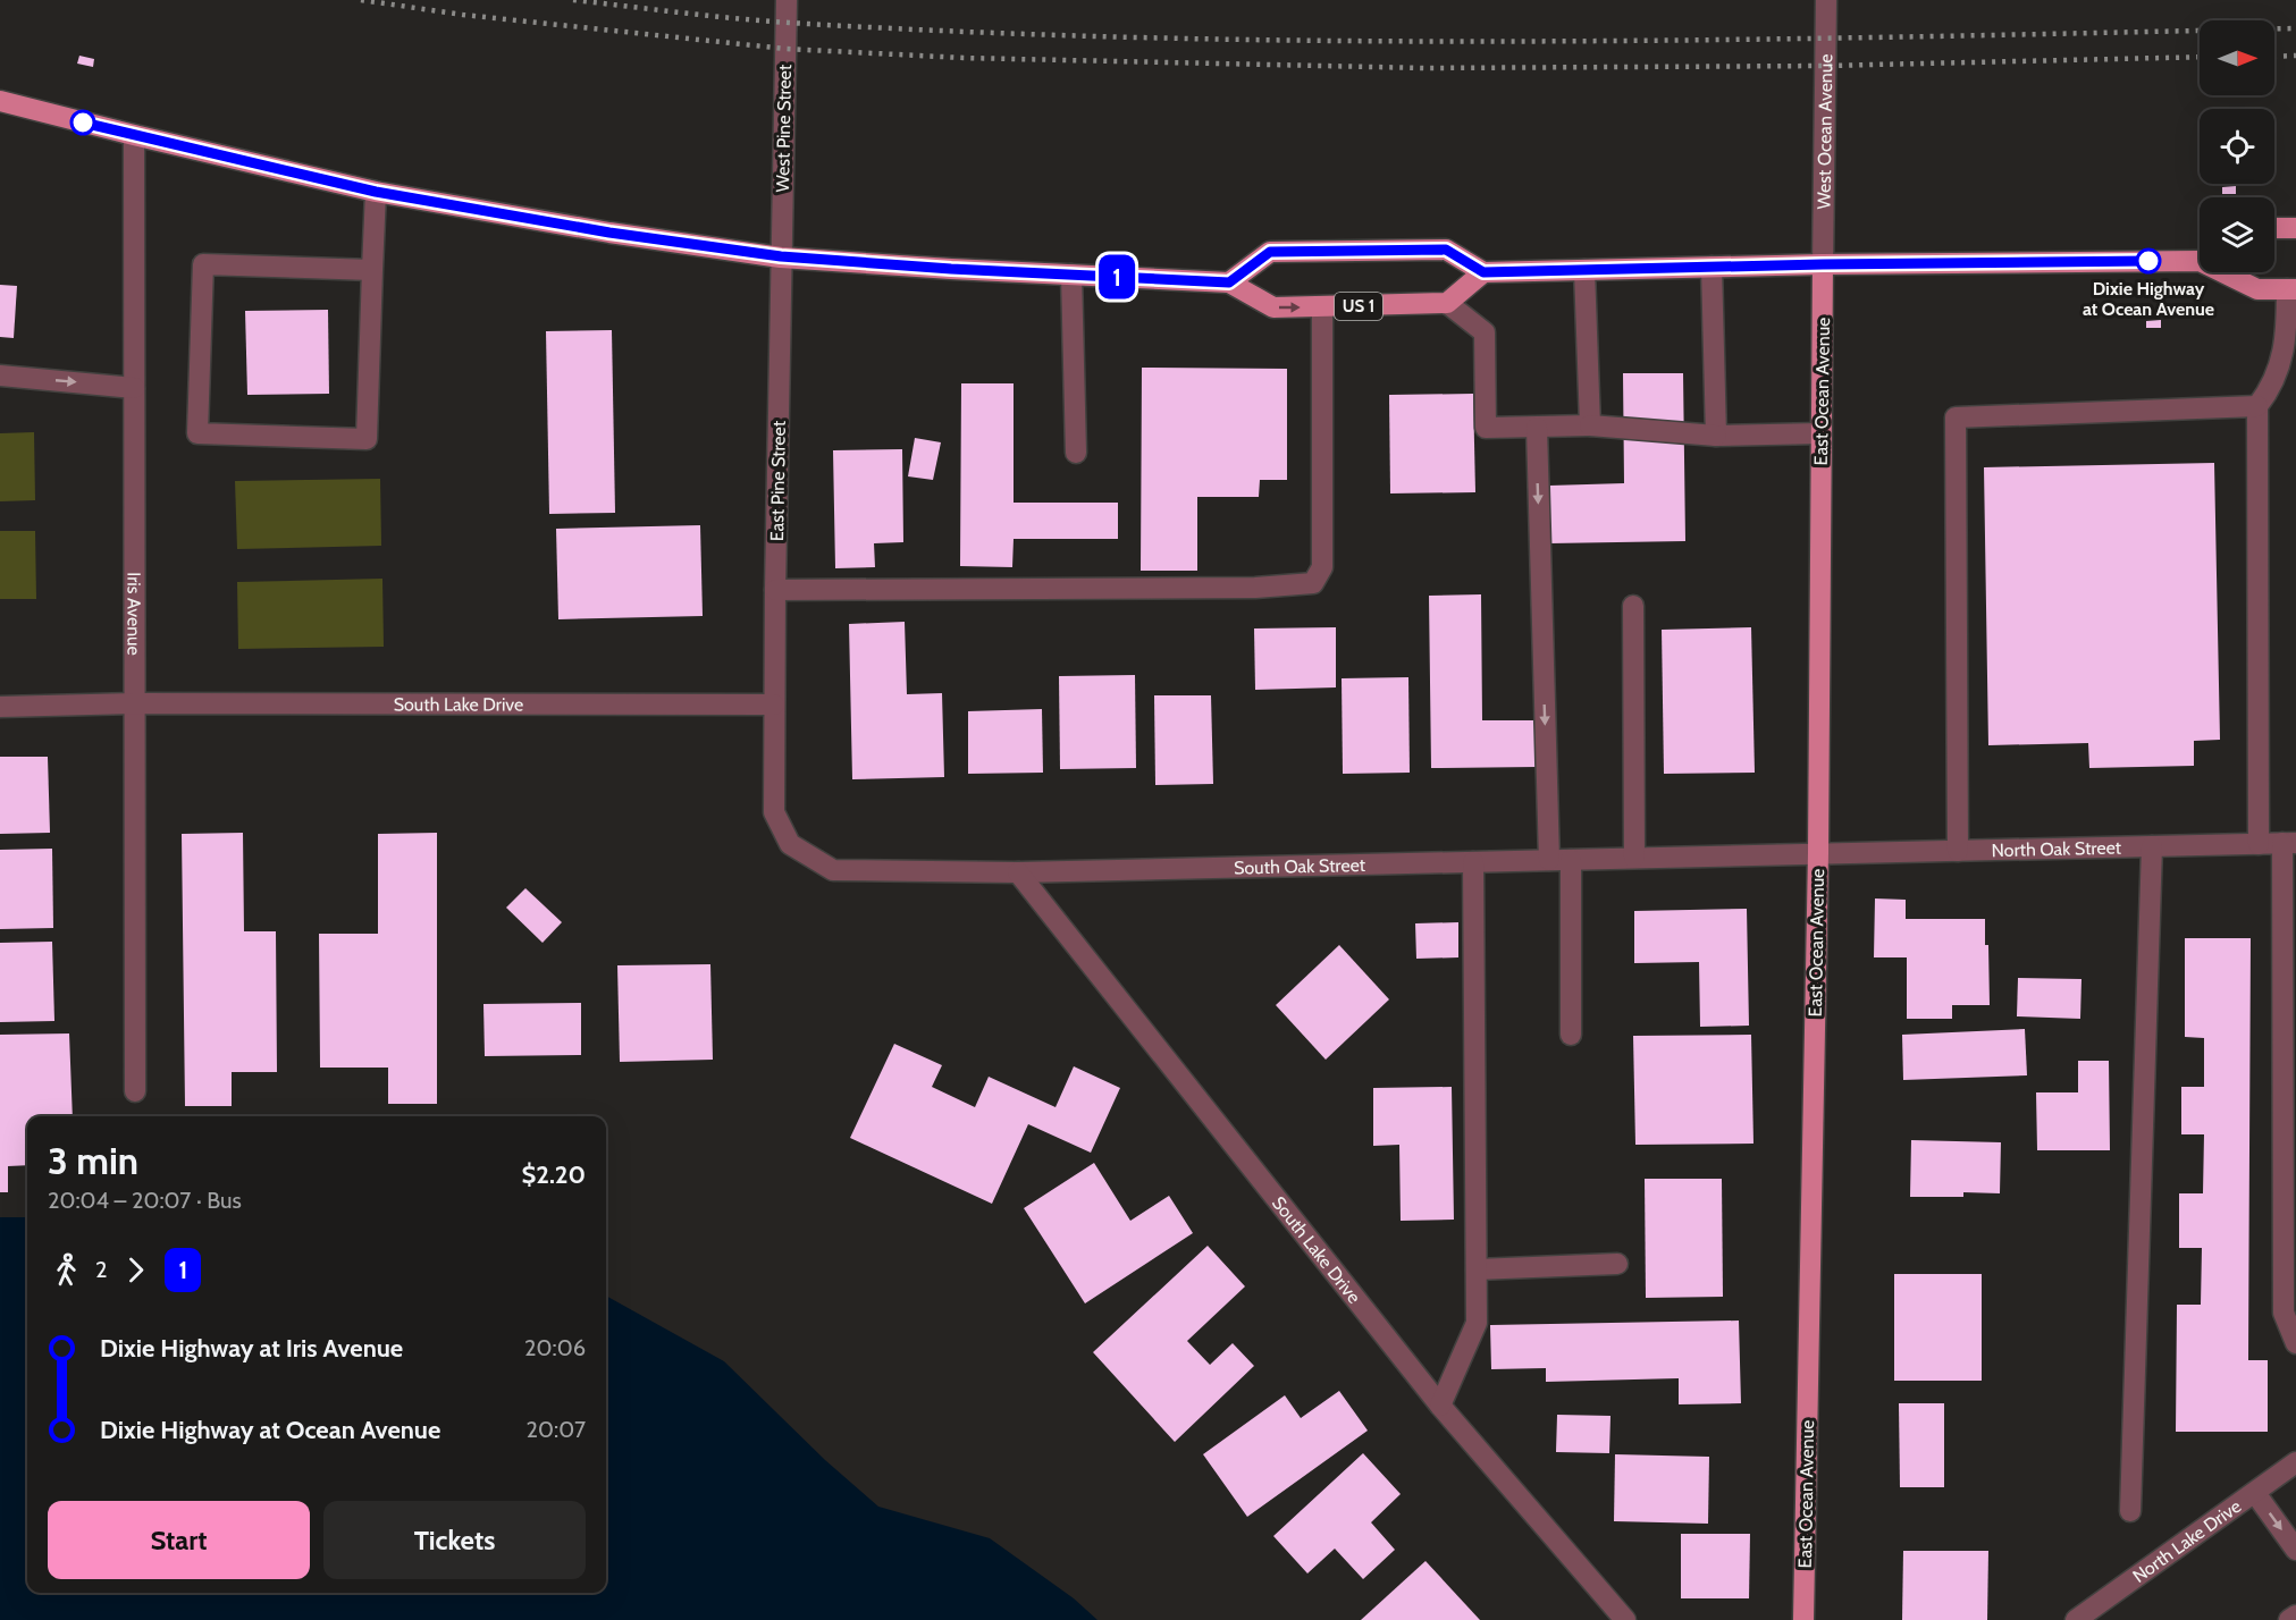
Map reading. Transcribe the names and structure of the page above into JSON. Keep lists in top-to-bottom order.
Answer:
{
  "streets": {
    "main road": ["US 1", "East Ocean Avenue"],
    "street": [
      "West Pine Street",
      "West Ocean Avenue",
      "East Pine Street",
      "Iris Avenue",
      "South Lake Drive",
      "North Oak Street",
      "South Oak Street",
      "North Lake Drive"
    ]
  },
  "crossings": [
    ["West Pine Street", "US 1"],
    ["West Pine Street", "East Pine Street"],
    ["West Ocean Avenue", "East Ocean Avenue"],
    ["US 1", "East Pine Street"],
    ["US 1", "Iris Avenue"],
    ["East Ocean Avenue", "North Oak Street"],
    ["East Ocean Avenue", "South Oak Street"],
    ["East Pine Street", "South Lake Drive"],
    ["East Pine Street", "South Oak Street"],
    ["Iris Avenue", "South Lake Drive"],
    ["South Lake Drive", "South Oak Street"],
    ["North Oak Street", "South Oak Street"]
  ],
  "places": ["Dixie Highway at Ocean Avenue"],
  "lines": ["bus line 1"],
  "north": "right",
  "page": {
    "on_map": "1",
    "heading": ["3 min", "20:04 – 20:07 · Bus", "$2.20"],
    "legs": ["2", "1"],
    "list": [
      {
        "name": "Dixie Highway at Iris Avenue",
        "value": "20:06"
      },
      {
        "name": "Dixie Highway at Ocean Avenue",
        "value": "20:07"
      }
    ],
    "buttons": ["Start", "Tickets"]
  }
}
